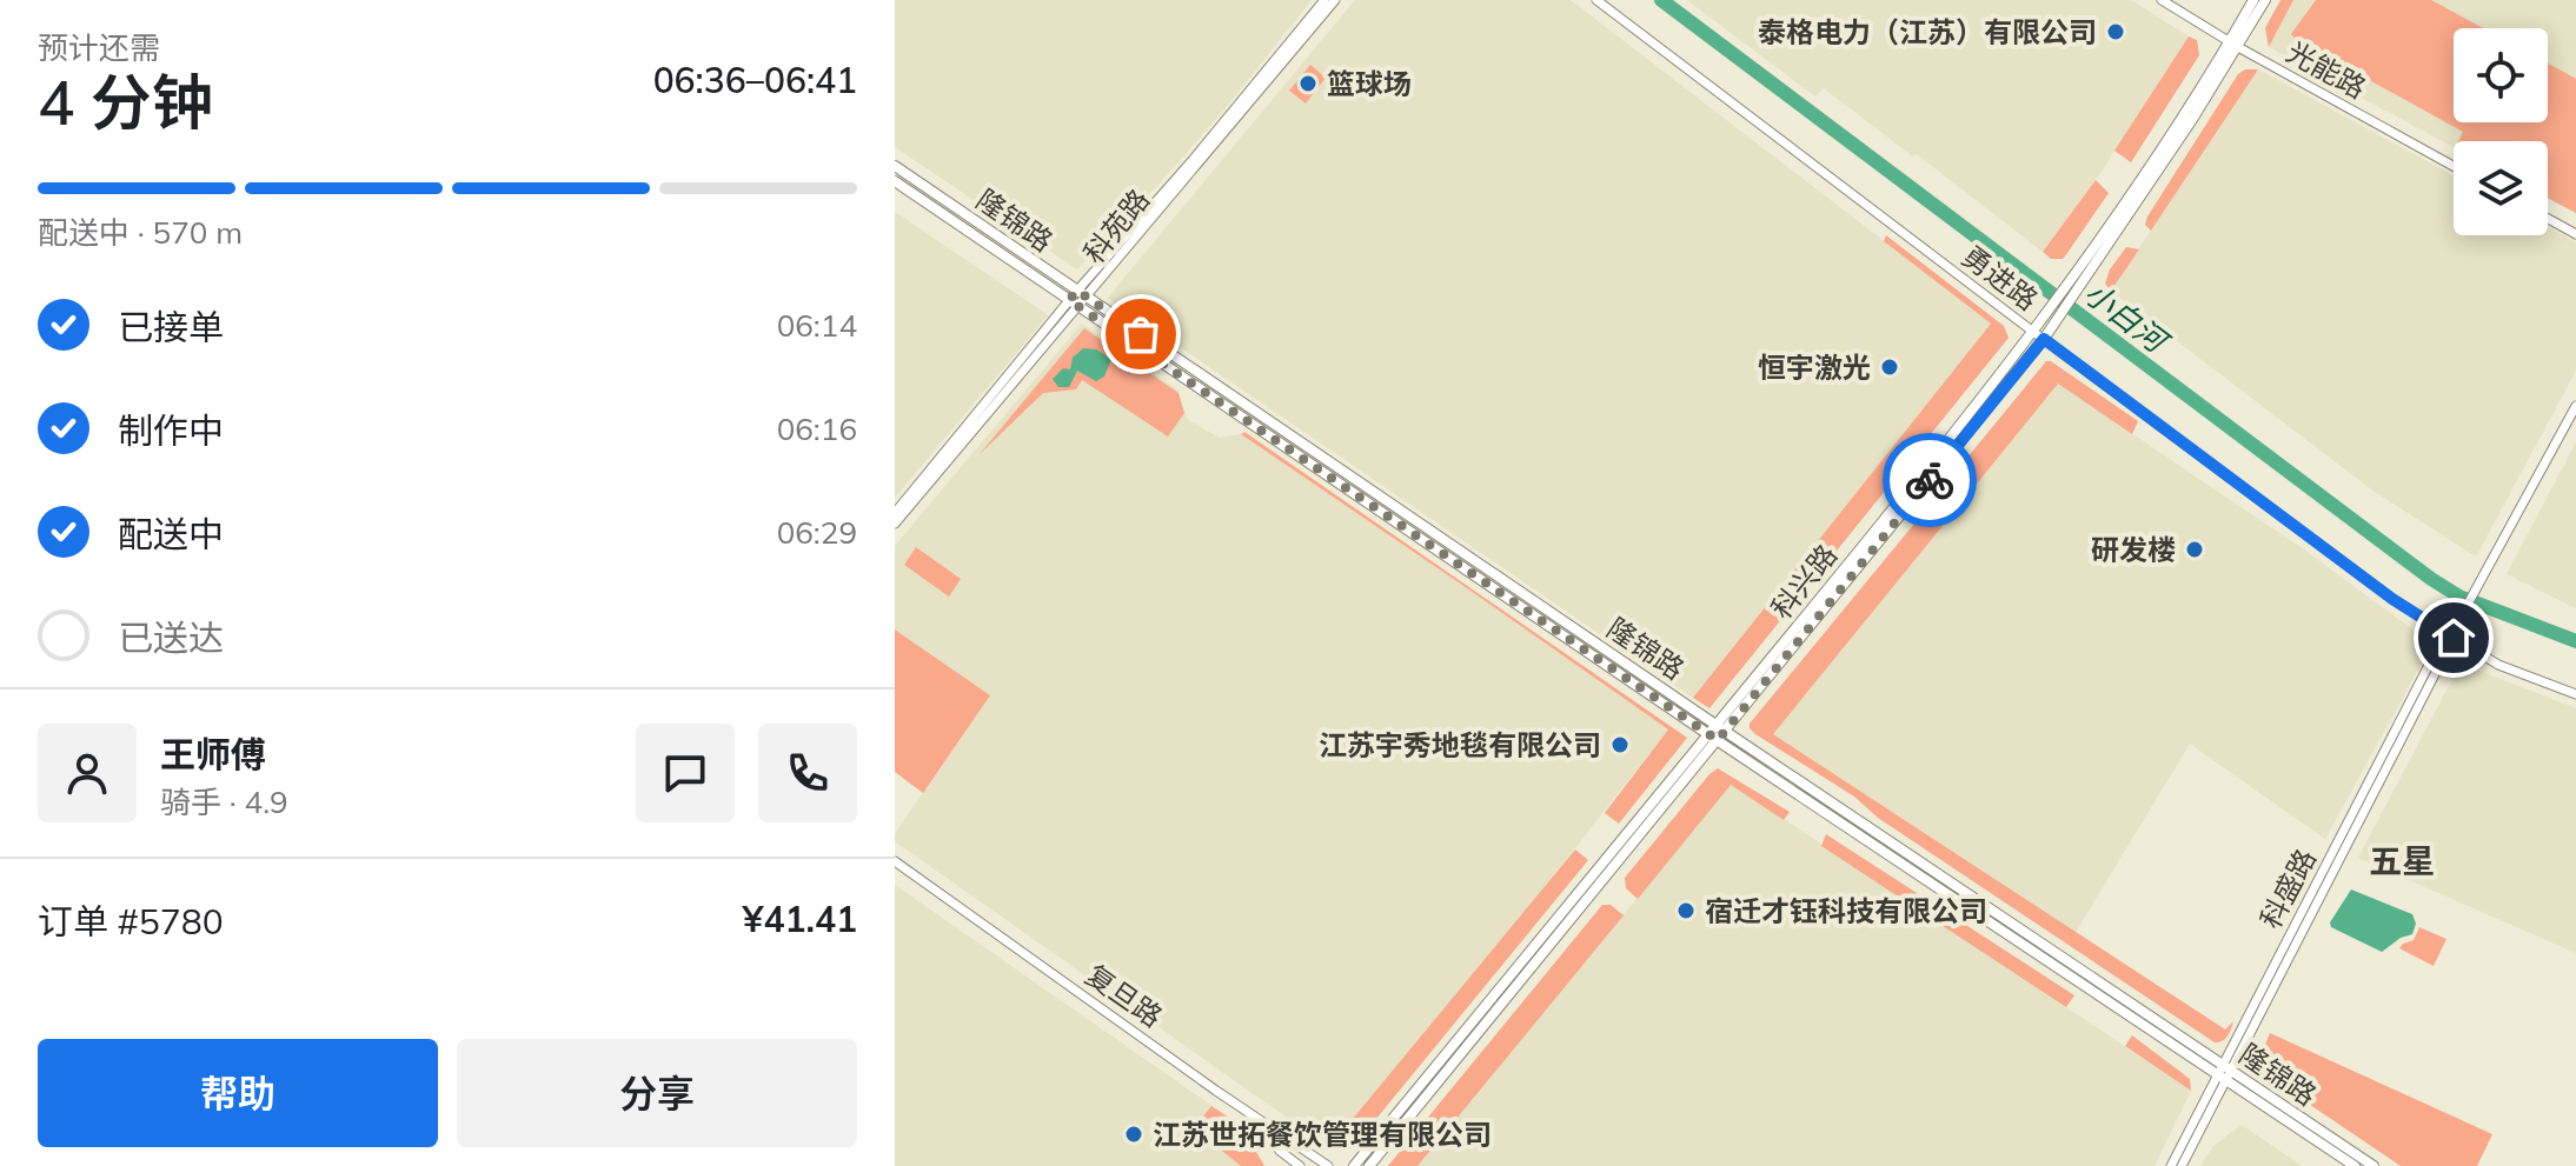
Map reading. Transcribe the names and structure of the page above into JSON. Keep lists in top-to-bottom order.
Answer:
{
  "streets": {
    "main road": ["隆锦路", "科兴路"],
    "street": [
      "光能路",
      "科苑路",
      "勇进路",
      "科盛路",
      "复旦路"
    ]
  },
  "crossings": [
    ["光能路", "科兴路"],
    ["隆锦路", "科苑路"],
    ["隆锦路", "科兴路"],
    ["隆锦路", "科盛路"],
    ["勇进路", "科兴路"],
    ["勇进路", "科盛路"]
  ],
  "districts": ["五星"],
  "water": ["小白河"],
  "places": [
    "泰格电力（江苏）有限公司",
    "篮球场",
    "恒宇激光",
    "研发楼",
    "江苏宇秀地毯有限公司",
    "宿迁才钰科技有限公司",
    "江苏世拓餐饮管理有限公司"
  ],
  "page": {
    "heading": ["4 分钟", "预计还需", "06:36–06:41"],
    "panel": [
      "王师傅",
      "骑手 · 4.9",
      "订单 #5780",
      "¥41.41"
    ],
    "bar": "配送中 · 570 m",
    "list": [
      ["已接单", "06:14"],
      ["制作中", "06:16"],
      ["配送中", "06:29"],
      "已送达"
    ],
    "buttons": ["帮助", "分享"]
  }
}
